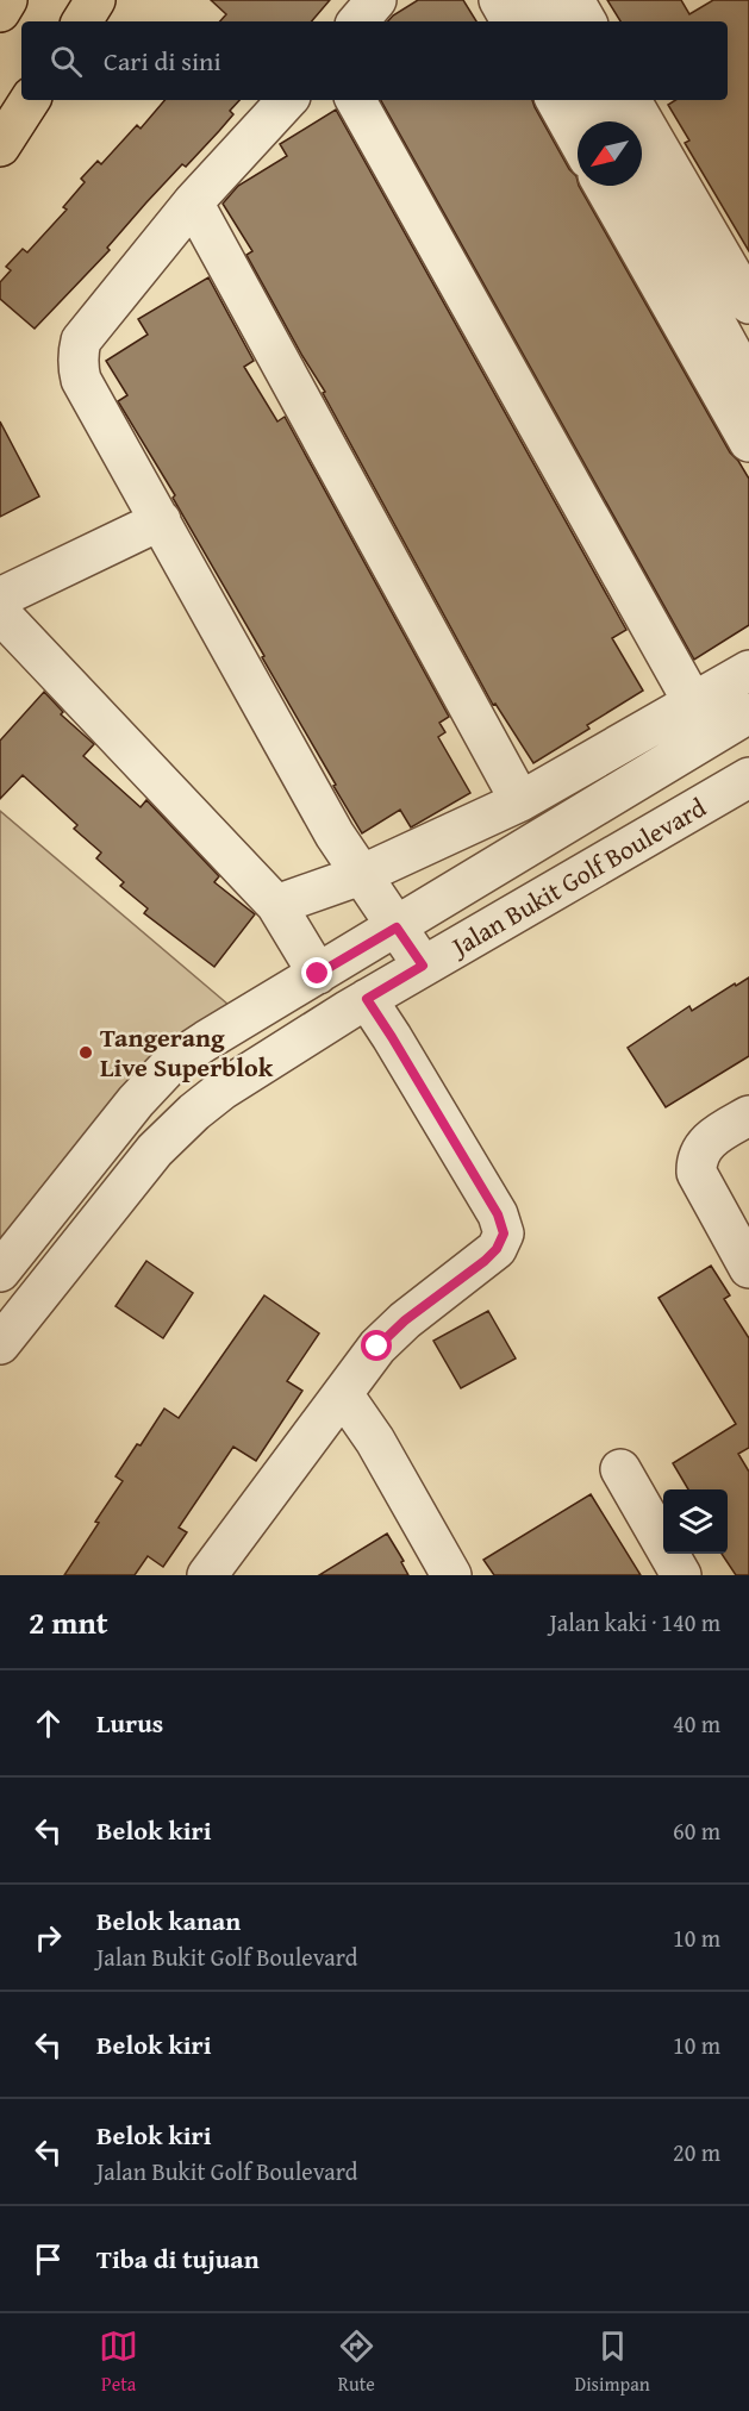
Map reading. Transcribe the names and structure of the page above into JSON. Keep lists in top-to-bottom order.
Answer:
{
  "streets": {
    "street": ["Jalan Bukit Golf Boulevard"]
  },
  "places": ["Tangerang Live Superblok"],
  "north": "bottom left",
  "page": {
    "search": "Cari di sini",
    "heading": ["2 mnt", "Jalan kaki · 140 m"],
    "list": [
      ["Lurus", "40 m"],
      ["Belok kiri", "60 m"],
      ["Belok kanan", "Jalan Bukit Golf Boulevard", "10 m"],
      ["Belok kiri", "10 m"],
      ["Belok kiri", "Jalan Bukit Golf Boulevard", "20 m"],
      "Tiba di tujuan"
    ],
    "nav": ["Peta", "Rute", "Disimpan"]
  }
}
